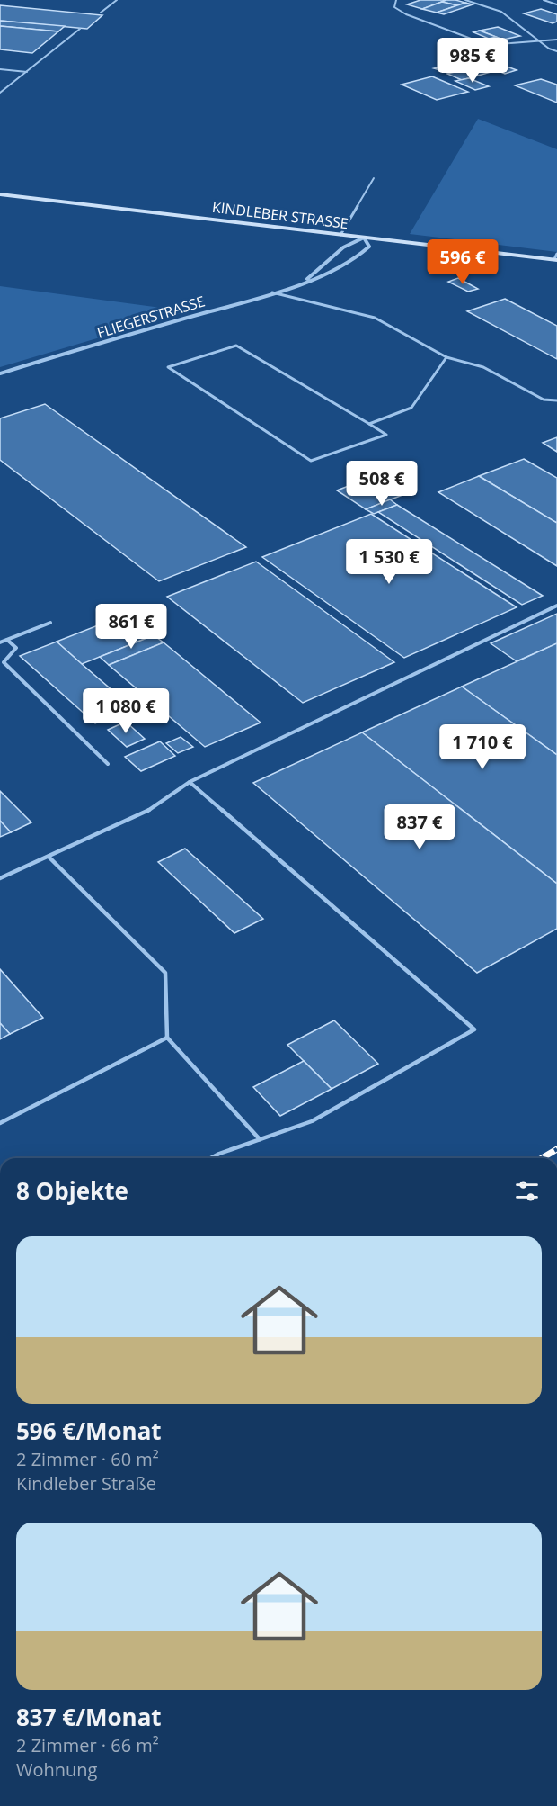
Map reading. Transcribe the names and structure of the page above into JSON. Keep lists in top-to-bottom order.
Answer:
{
  "streets": {
    "main road": ["KINDLEBER STRASSE"],
    "street": ["FLIEGERSTRASSE"]
  },
  "crossings": [
    ["KINDLEBER STRASSE", "FLIEGERSTRASSE"]
  ],
  "page": {
    "price": [
      "985 €",
      "596 €",
      "508 €",
      "1 530 €",
      "861 €",
      "1 080 €",
      "1 710 €",
      "837 €"
    ],
    "heading": "8 Objekte",
    "list": [
      {
        "name": "596 €/Monat",
        "note": "2 Zimmer · 60 m² · Kindleber Straße"
      },
      {
        "name": "837 €/Monat",
        "note": "2 Zimmer · 66 m² · Wohnung"
      }
    ]
  }
}
